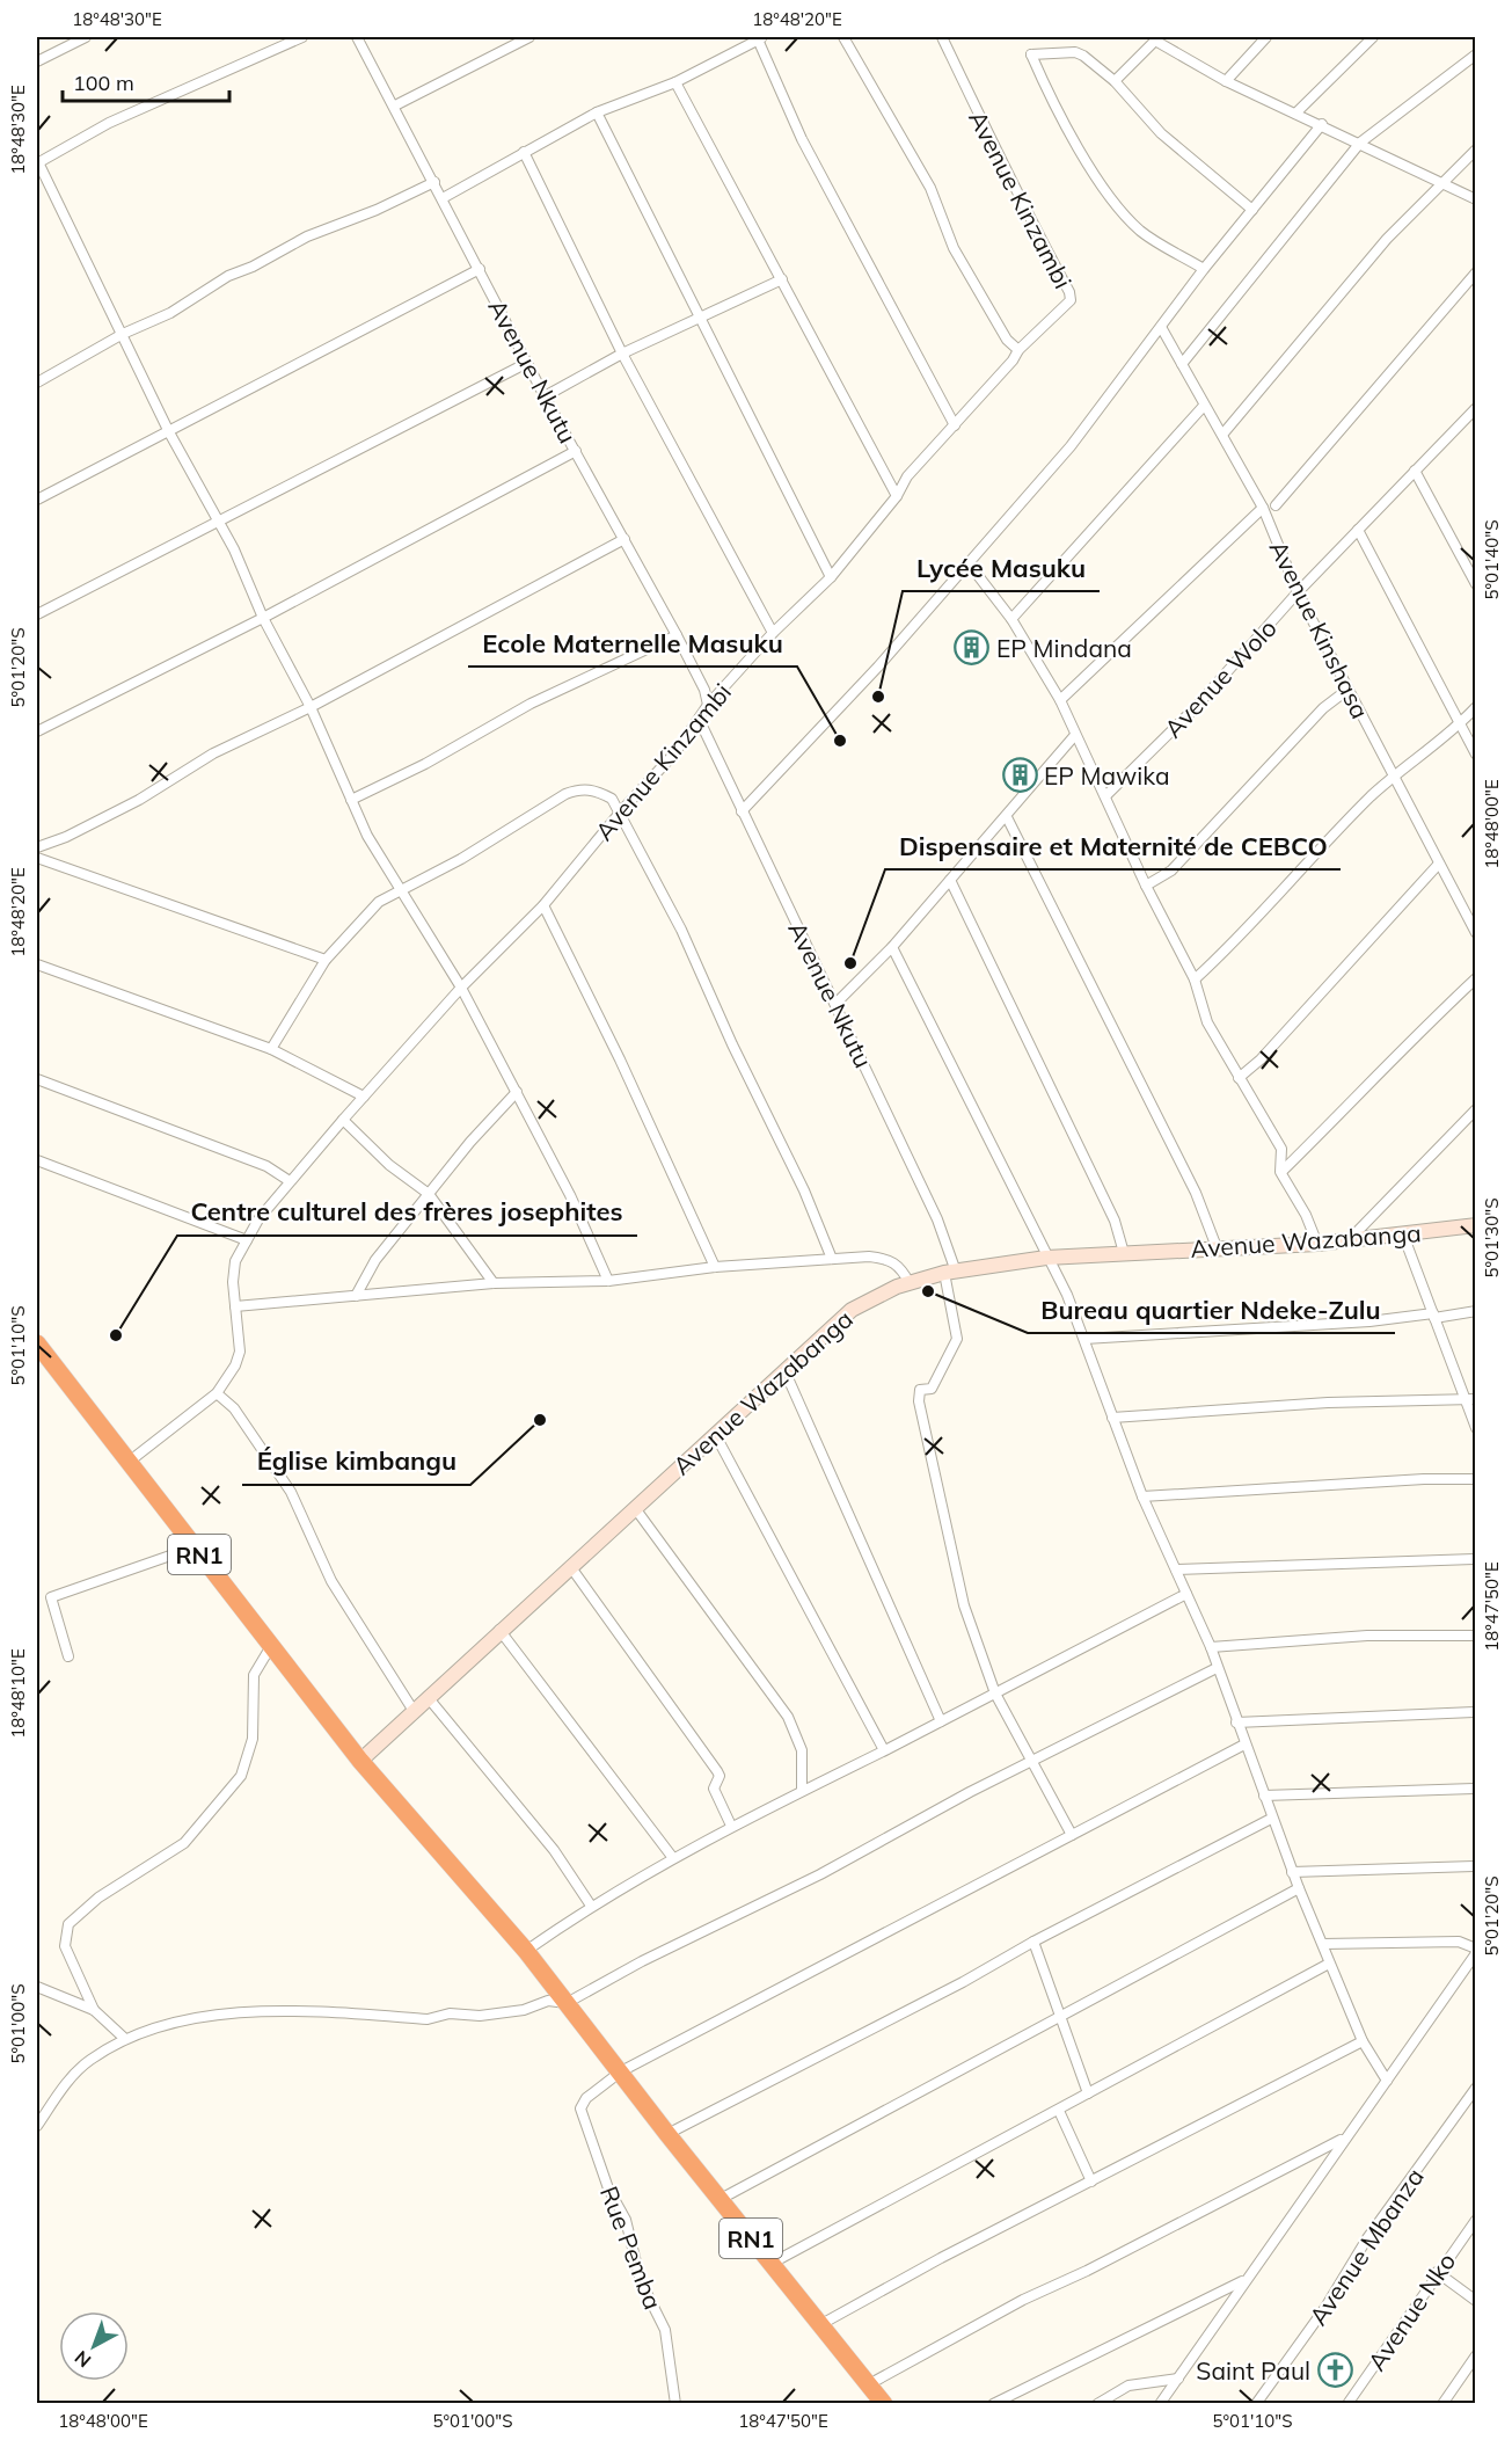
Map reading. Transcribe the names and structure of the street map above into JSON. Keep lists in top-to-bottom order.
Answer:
{
  "streets": {
    "highway": ["RN1"],
    "main road": ["Avenue Wazabanga"],
    "street": [
      "Avenue Kinzambi",
      "Avenue Nkutu",
      "Avenue Kinshasa",
      "Avenue Wolo",
      "Avenue Mbanza",
      "Rue Pemba",
      "Avenue Nko"
    ]
  },
  "crossings": [
    ["Avenue Kinzambi", "Avenue Nkutu"],
    ["Avenue Kinzambi", "RN1"],
    ["Avenue Nkutu", "Avenue Wazabanga"],
    ["Avenue Kinshasa", "Avenue Wolo"],
    ["Avenue Wazabanga", "RN1"],
    ["RN1", "Rue Pemba"]
  ],
  "places": {
    "building": ["EP Mindana", "EP Mawika"],
    "other": [
      "Lycée Masuku",
      "Ecole Maternelle Masuku",
      "Dispensaire et Maternité de CEBCO",
      "Bureau quartier Ndeke-Zulu",
      "Centre culturel des frères josephites",
      "Église kimbangu"
    ],
    "church": ["Saint Paul"]
  },
  "scale_bar": "100 m",
  "north": "bottom left",
  "coordinates": [
    "18°48'30\"E",
    "18°48'20\"E",
    "5°01'40\"S",
    "5°01'20\"S",
    "18°48'00\"E",
    "5°01'30\"S",
    "5°01'10\"S",
    "18°47'50\"E",
    "18°48'10\"E",
    "5°01'00\"S"
  ]
}
